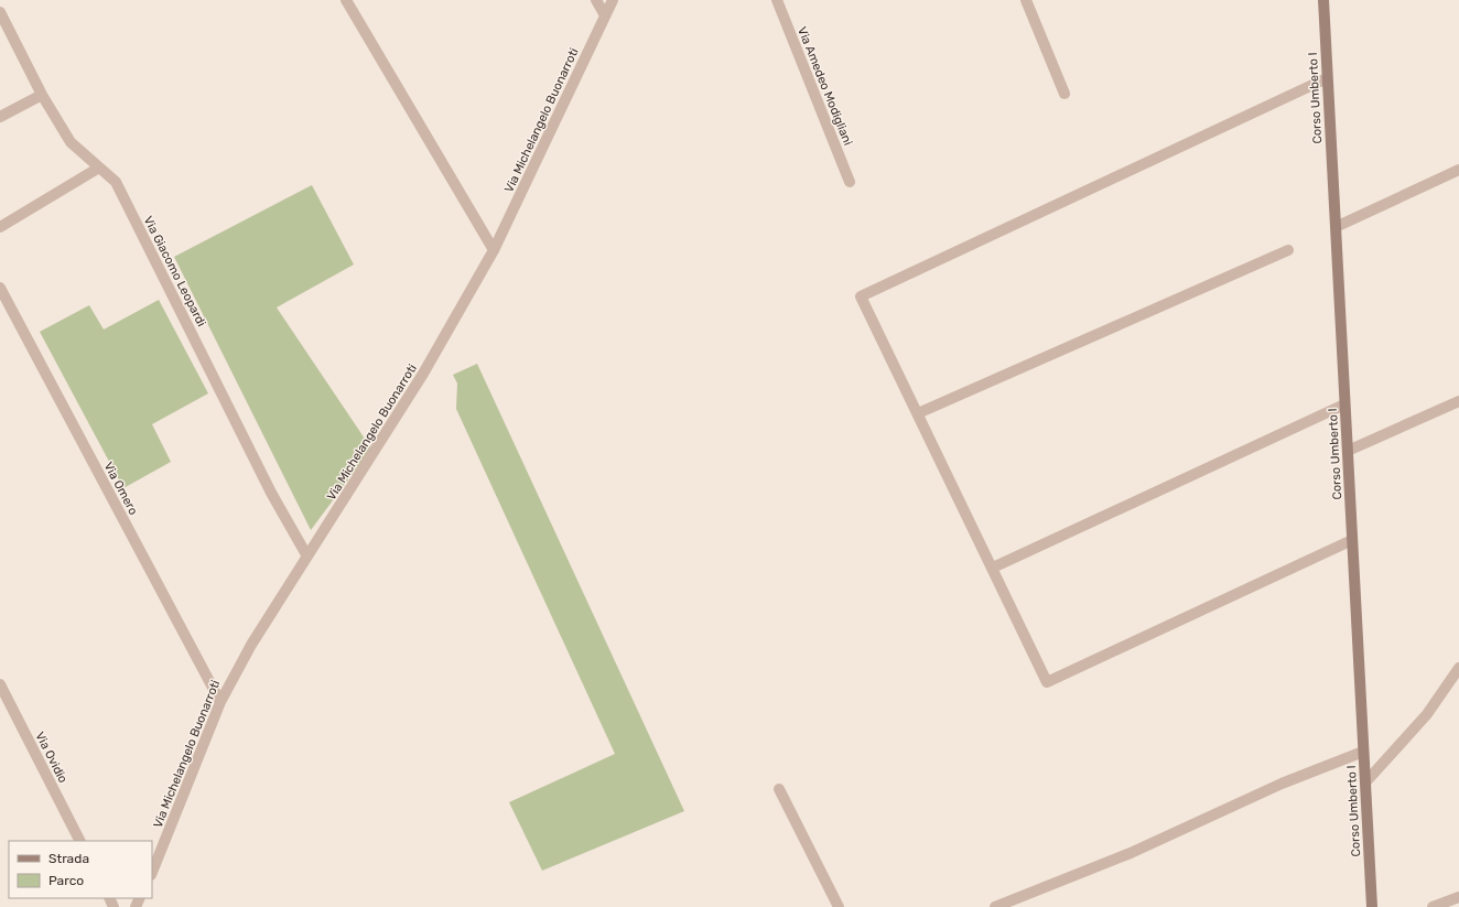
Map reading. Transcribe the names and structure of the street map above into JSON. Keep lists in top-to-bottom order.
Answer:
{
  "streets": {
    "street": [
      "Via Amedeo Modigliani",
      "Corso Umberto I",
      "Via Michelangelo Buonarroti",
      "Via Giacomo Leopardi",
      "Via Omero",
      "Via Ovidio"
    ]
  },
  "crossings": [
    ["Via Michelangelo Buonarroti", "Via Giacomo Leopardi"],
    ["Via Michelangelo Buonarroti", "Via Omero"]
  ],
  "legend": ["Strada", "Parco"]
}
